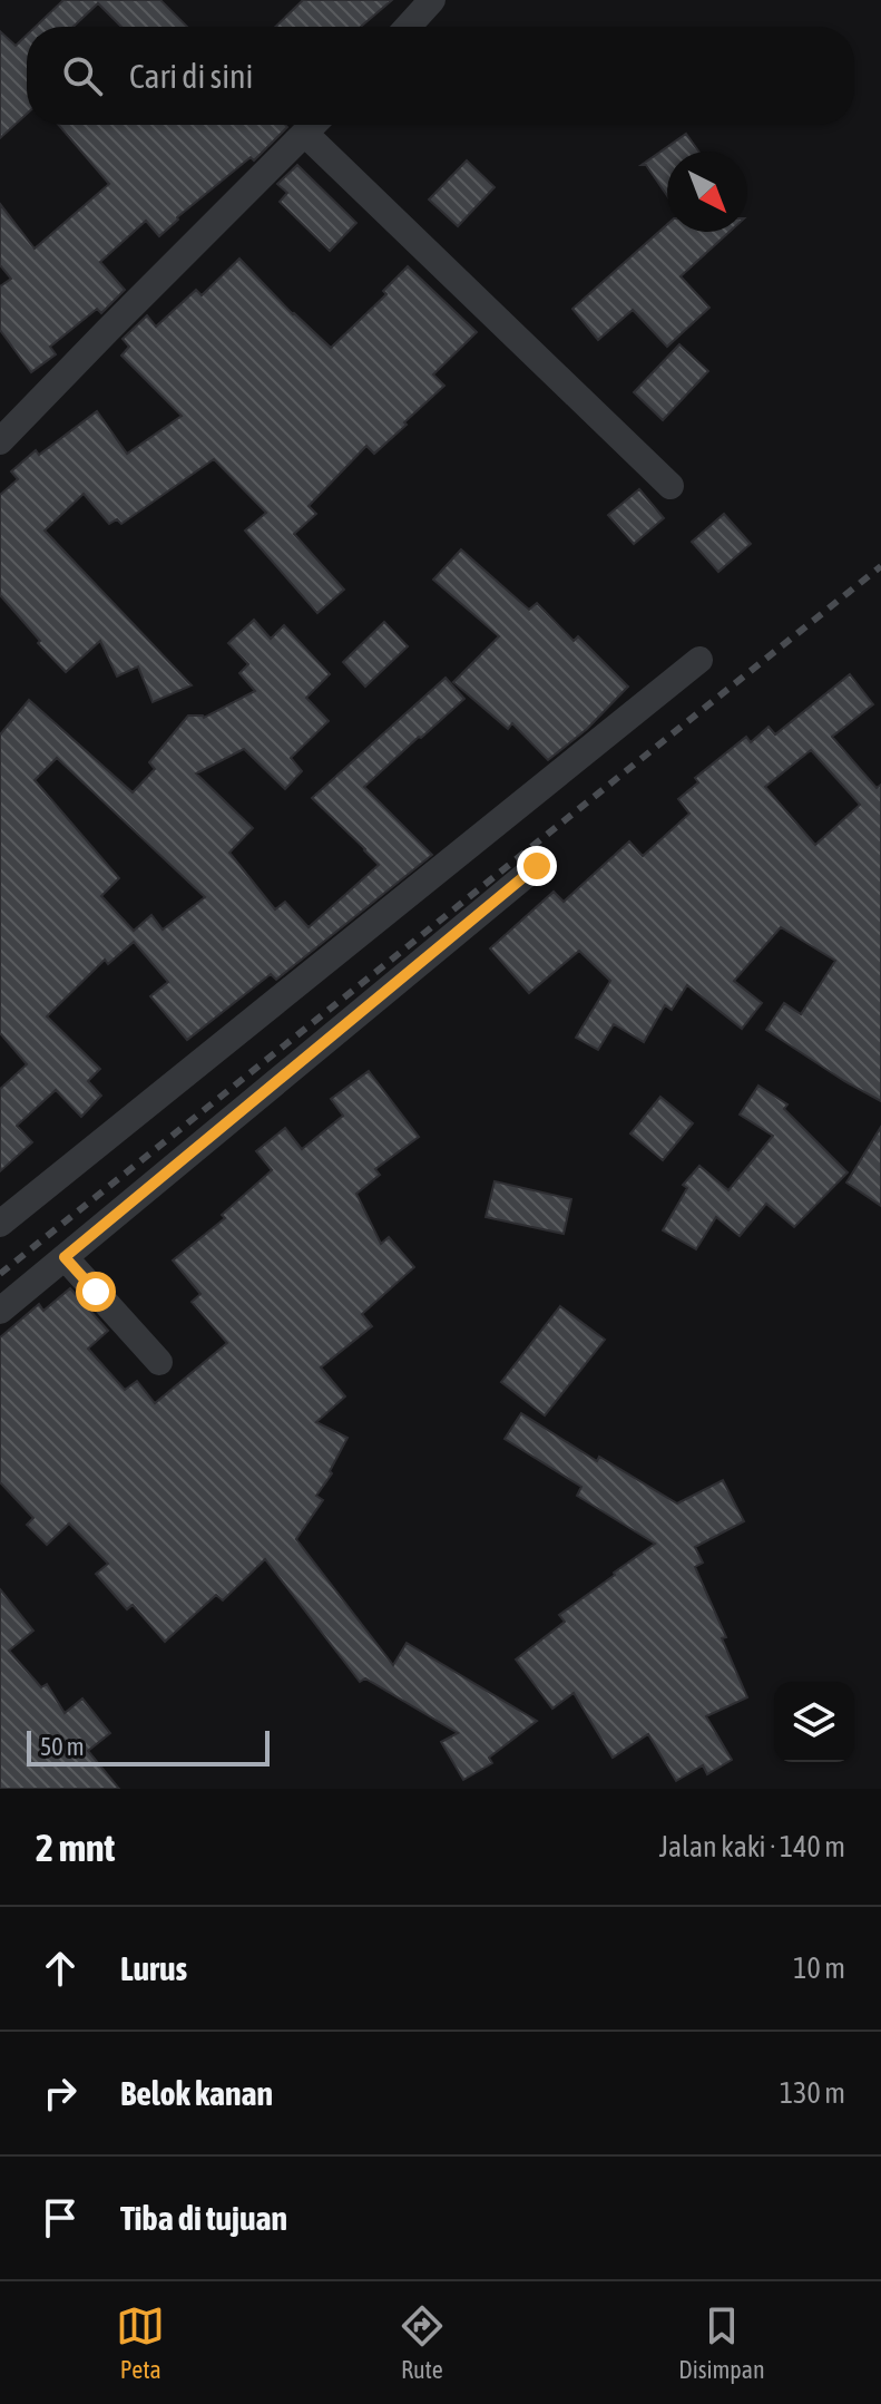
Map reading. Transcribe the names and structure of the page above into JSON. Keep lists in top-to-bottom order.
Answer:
{
  "scale_bar": "50 m",
  "north": "bottom right",
  "page": {
    "search": "Cari di sini",
    "scale": "50 m",
    "heading": ["2 mnt", "Jalan kaki · 140 m"],
    "list": [
      ["Lurus", "10 m"],
      ["Belok kanan", "130 m"],
      "Tiba di tujuan"
    ],
    "nav": ["Peta", "Rute", "Disimpan"]
  }
}
